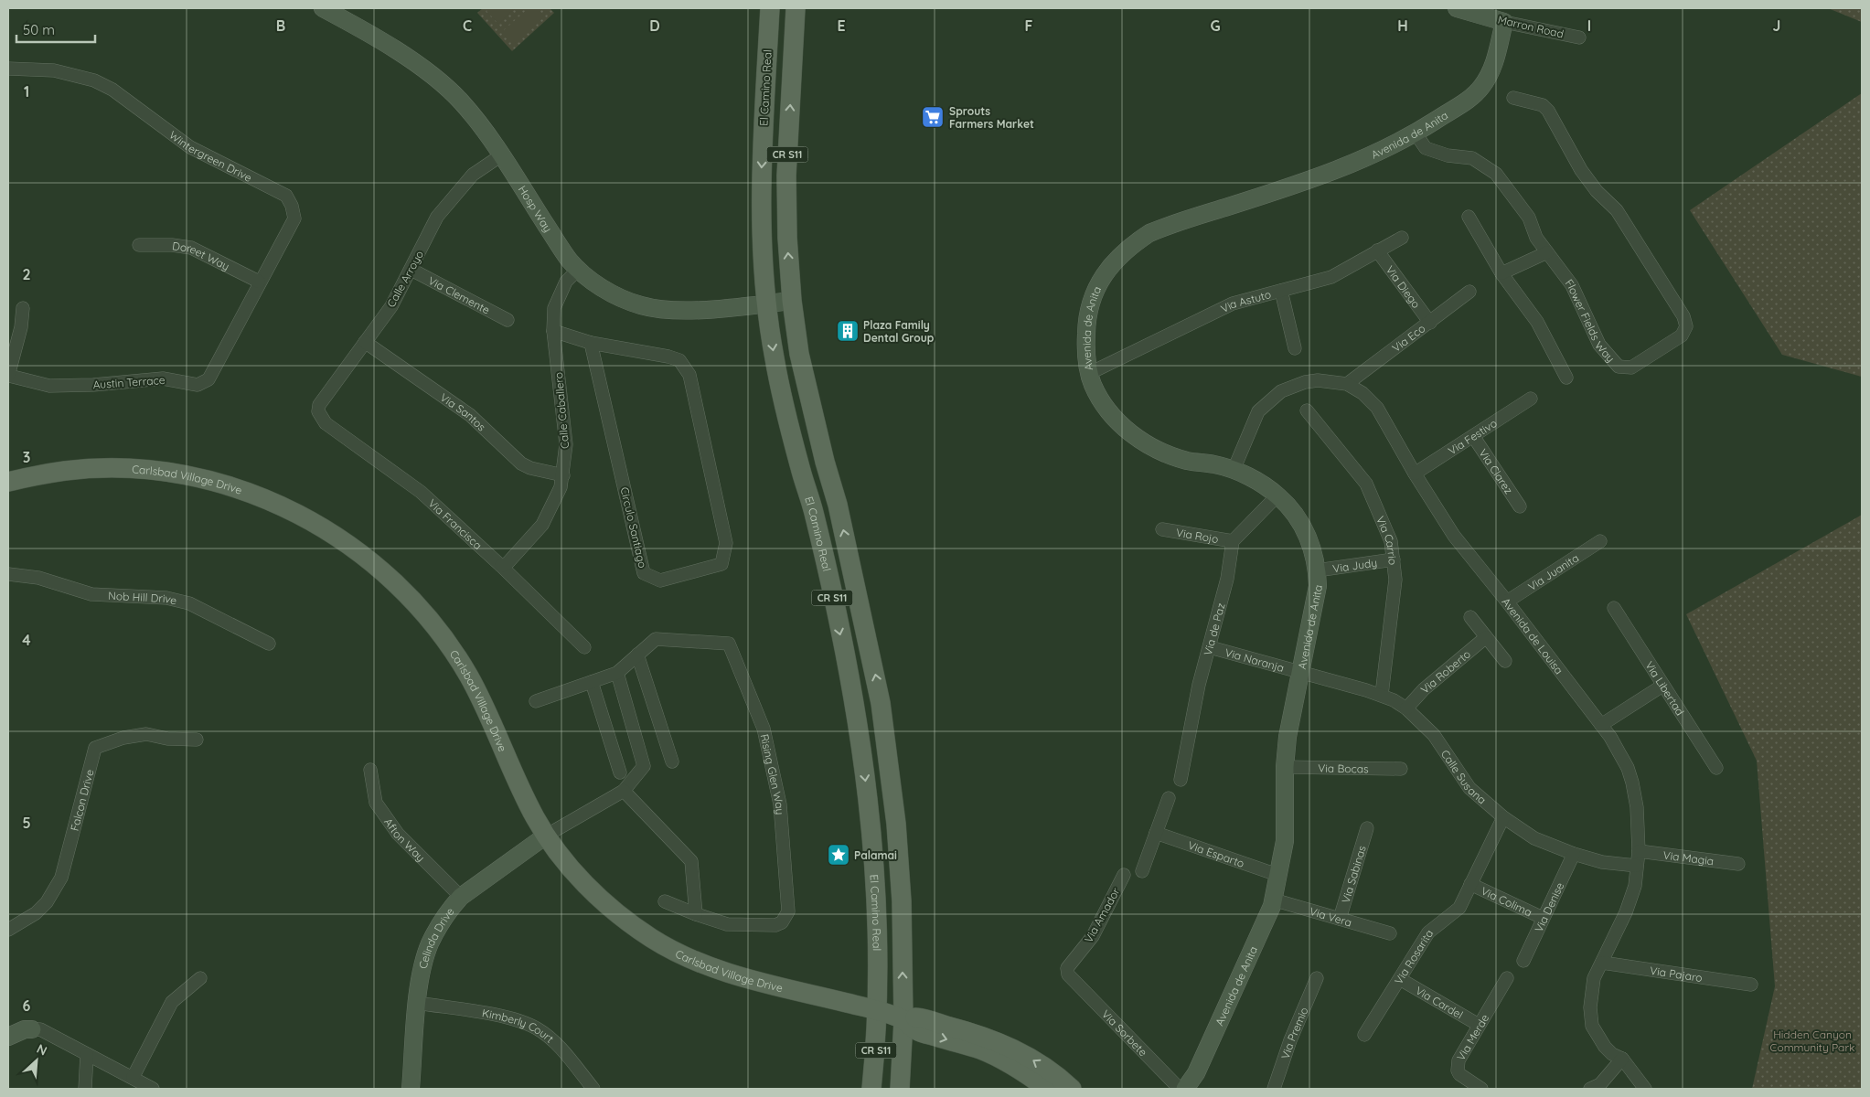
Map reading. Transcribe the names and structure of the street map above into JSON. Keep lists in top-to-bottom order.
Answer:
{
  "streets": {
    "main road": ["El Camino Real", "CR S11", "Carlsbad Village Drive"],
    "street": [
      "Marron Road",
      "Avenida de Anita",
      "Wintergreen Drive",
      "Hosp Way",
      "Doreet Way",
      "Calle Arroyo",
      "Via Diego",
      "Via Clemente",
      "Via Astuto",
      "Flower Fields Way",
      "Via Eco",
      "Austin Terrace",
      "Calle Caballero",
      "Via Santos",
      "Via Festivo",
      "Via Clarez",
      "Via Francisca",
      "Circulo Santiago",
      "Via Rojo",
      "Via Carrio",
      "Via Judy",
      "Via Juanita",
      "Nob Hill Drive",
      "Via de Paz",
      "Avenida de Louisa",
      "Via Naranja",
      "Via Roberto",
      "Via Libertad",
      "Via Bocas",
      "Rising Glen Way",
      "Calle Susana",
      "Falcon Drive",
      "Afton Way",
      "Via Esparto",
      "Via Magia",
      "Via Sabinas",
      "Via Colima",
      "Via Denise",
      "Via Amador",
      "Via Vera",
      "Celinda Drive",
      "Via Rosarita",
      "Via Pajaro",
      "Via Cardel",
      "Kimberly Court",
      "Via Sorbete",
      "Via Premio",
      "Via Merde"
    ]
  },
  "crossings": [
    ["Marron Road", "Avenida de Anita"],
    ["El Camino Real", "Hosp Way"],
    ["El Camino Real", "Carlsbad Village Drive"],
    ["Avenida de Anita", "Via Astuto"],
    ["Avenida de Anita", "Flower Fields Way"],
    ["Avenida de Anita", "Via Judy"],
    ["Avenida de Anita", "Avenida de Louisa"],
    ["Avenida de Anita", "Via Naranja"],
    ["Avenida de Anita", "Via Bocas"],
    ["Avenida de Anita", "Calle Susana"],
    ["Avenida de Anita", "Via Esparto"],
    ["Avenida de Anita", "Via Vera"],
    ["Wintergreen Drive", "Doreet Way"],
    ["Wintergreen Drive", "Austin Terrace"],
    ["CR S11", "Hosp Way"],
    ["CR S11", "Carlsbad Village Drive"],
    ["Hosp Way", "Calle Arroyo"],
    ["Hosp Way", "Calle Caballero"],
    ["Calle Arroyo", "Via Clemente"],
    ["Calle Arroyo", "Via Santos"],
    ["Calle Arroyo", "Via Francisca"],
    ["Via Diego", "Via Astuto"],
    ["Via Diego", "Via Eco"],
    ["Via Eco", "Avenida de Louisa"],
    ["Calle Caballero", "Via Santos"],
    ["Calle Caballero", "Via Francisca"],
    ["Via Festivo", "Via Clarez"],
    ["Via Festivo", "Avenida de Louisa"],
    ["Carlsbad Village Drive", "Celinda Drive"],
    ["Via Rojo", "Via de Paz"],
    ["Via Carrio", "Via Judy"],
    ["Via Carrio", "Calle Susana"],
    ["Via Juanita", "Avenida de Louisa"],
    ["Via de Paz", "Via Naranja"],
    ["Avenida de Louisa", "Calle Susana"],
    ["Avenida de Louisa", "Via Magia"],
    ["Avenida de Louisa", "Via Pajaro"],
    ["Via Naranja", "Calle Susana"],
    ["Via Roberto", "Calle Susana"],
    ["Calle Susana", "Via Denise"],
    ["Calle Susana", "Via Rosarita"],
    ["Afton Way", "Celinda Drive"],
    ["Via Sabinas", "Via Vera"],
    ["Via Colima", "Via Denise"],
    ["Via Colima", "Via Rosarita"],
    ["Via Amador", "Via Sorbete"],
    ["Celinda Drive", "Kimberly Court"],
    ["Via Rosarita", "Via Cardel"],
    ["Via Cardel", "Via Merde"]
  ],
  "parks": ["Hidden Canyon Community Park"],
  "places": {
    "supermarket": ["Sprouts Farmers Market"],
    "building": ["Plaza Family Dental Group"],
    "place": ["Palamai"]
  },
  "scale_bar": "50 m",
  "north": "top right",
  "grid": {
    "columns": [
      "B",
      "C",
      "D",
      "E",
      "F",
      "G",
      "H",
      "I",
      "J"
    ],
    "rows": [
      "1",
      "2",
      "3",
      "4",
      "5",
      "6"
    ]
  }
}
